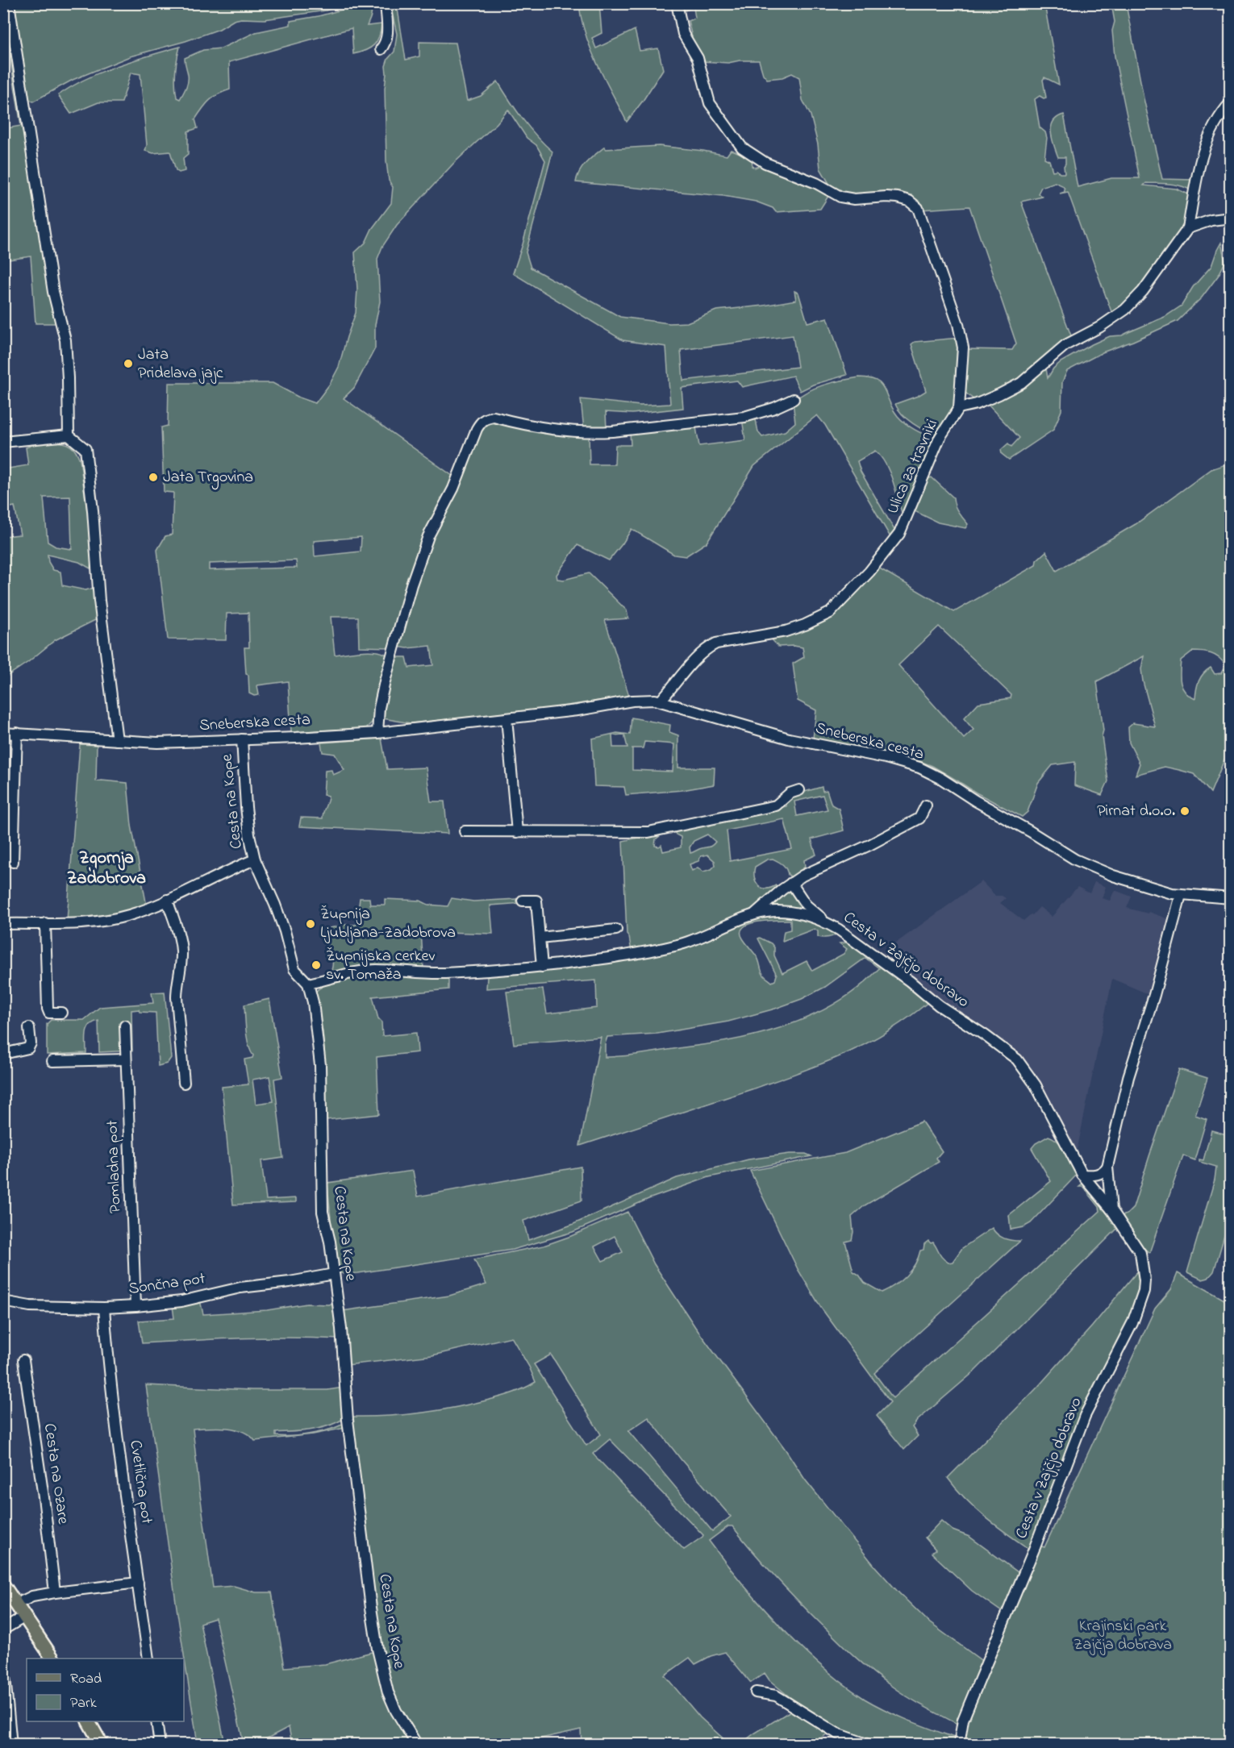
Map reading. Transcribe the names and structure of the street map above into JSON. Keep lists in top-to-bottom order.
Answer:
{
  "streets": {
    "street": [
      "Ulica za travniki",
      "Sneberska cesta",
      "Cesta na Kope",
      "Cesta v Zajčjo dobravo",
      "Pomladna pot",
      "Sončna pot",
      "Cesta na Ozare",
      "Cvetlična pot"
    ]
  },
  "crossings": [
    ["Ulica za travniki", "Sneberska cesta"],
    ["Sneberska cesta", "Cesta na Kope"],
    ["Sneberska cesta", "Cesta v Zajčjo dobravo"],
    ["Cesta na Kope", "Cesta v Zajčjo dobravo"],
    ["Cesta na Kope", "Sončna pot"],
    ["Pomladna pot", "Sončna pot"],
    ["Sončna pot", "Cvetlična pot"]
  ],
  "districts": ["Zgornja Zadobrova"],
  "parks": ["Krajinski park Zajčja dobrava"],
  "places": [
    "Jata Pridelava jajc",
    "Jata Trgovina",
    "Pirnat d.o.o.",
    "Župnija Ljubljana-Zadobrova",
    "Župnijska cerkev sv. Tomaža"
  ],
  "legend": ["Road", "Park"]
}
